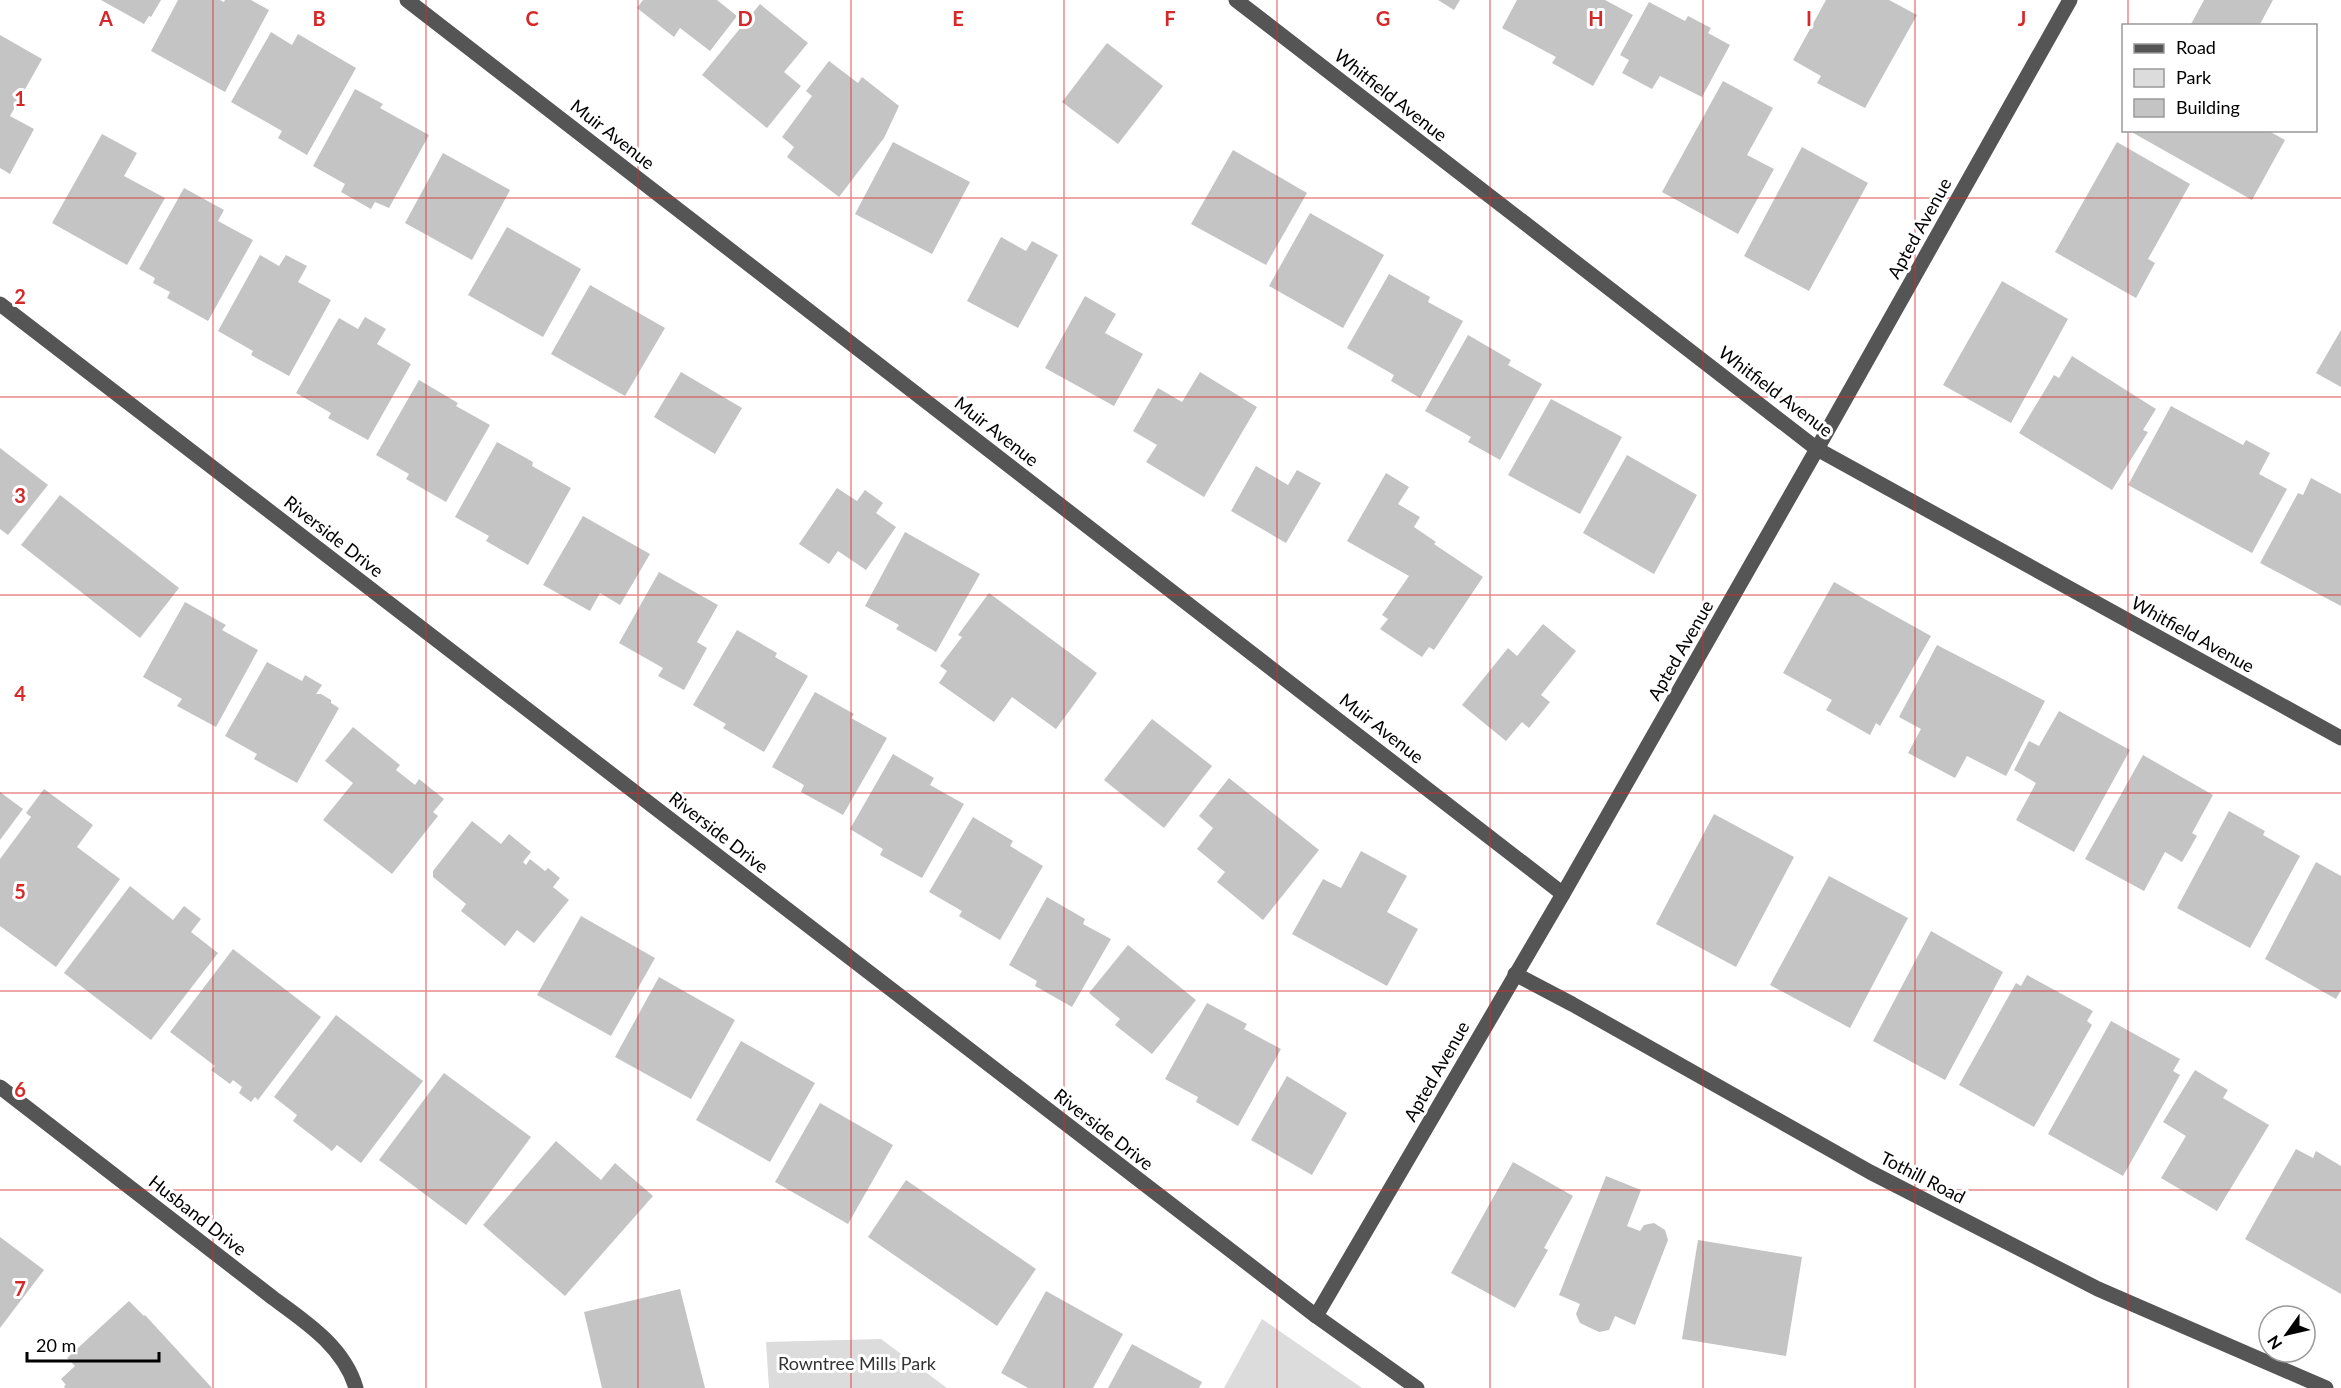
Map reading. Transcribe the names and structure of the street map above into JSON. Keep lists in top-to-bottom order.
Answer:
{
  "streets": {
    "street": [
      "Whitfield Avenue",
      "Muir Avenue",
      "Apted Avenue",
      "Riverside Drive",
      "Tothill Road",
      "Husband Drive"
    ]
  },
  "crossings": [
    ["Whitfield Avenue", "Apted Avenue"],
    ["Muir Avenue", "Apted Avenue"],
    ["Apted Avenue", "Riverside Drive"],
    ["Apted Avenue", "Tothill Road"]
  ],
  "parks": ["Rowntree Mills Park"],
  "legend": ["Road", "Park", "Building"],
  "scale_bar": "20 m",
  "north": "bottom left",
  "grid": {
    "columns": [
      "A",
      "B",
      "C",
      "D",
      "E",
      "F",
      "G",
      "H",
      "I",
      "J"
    ],
    "rows": [
      "1",
      "2",
      "3",
      "4",
      "5",
      "6",
      "7"
    ]
  }
}
